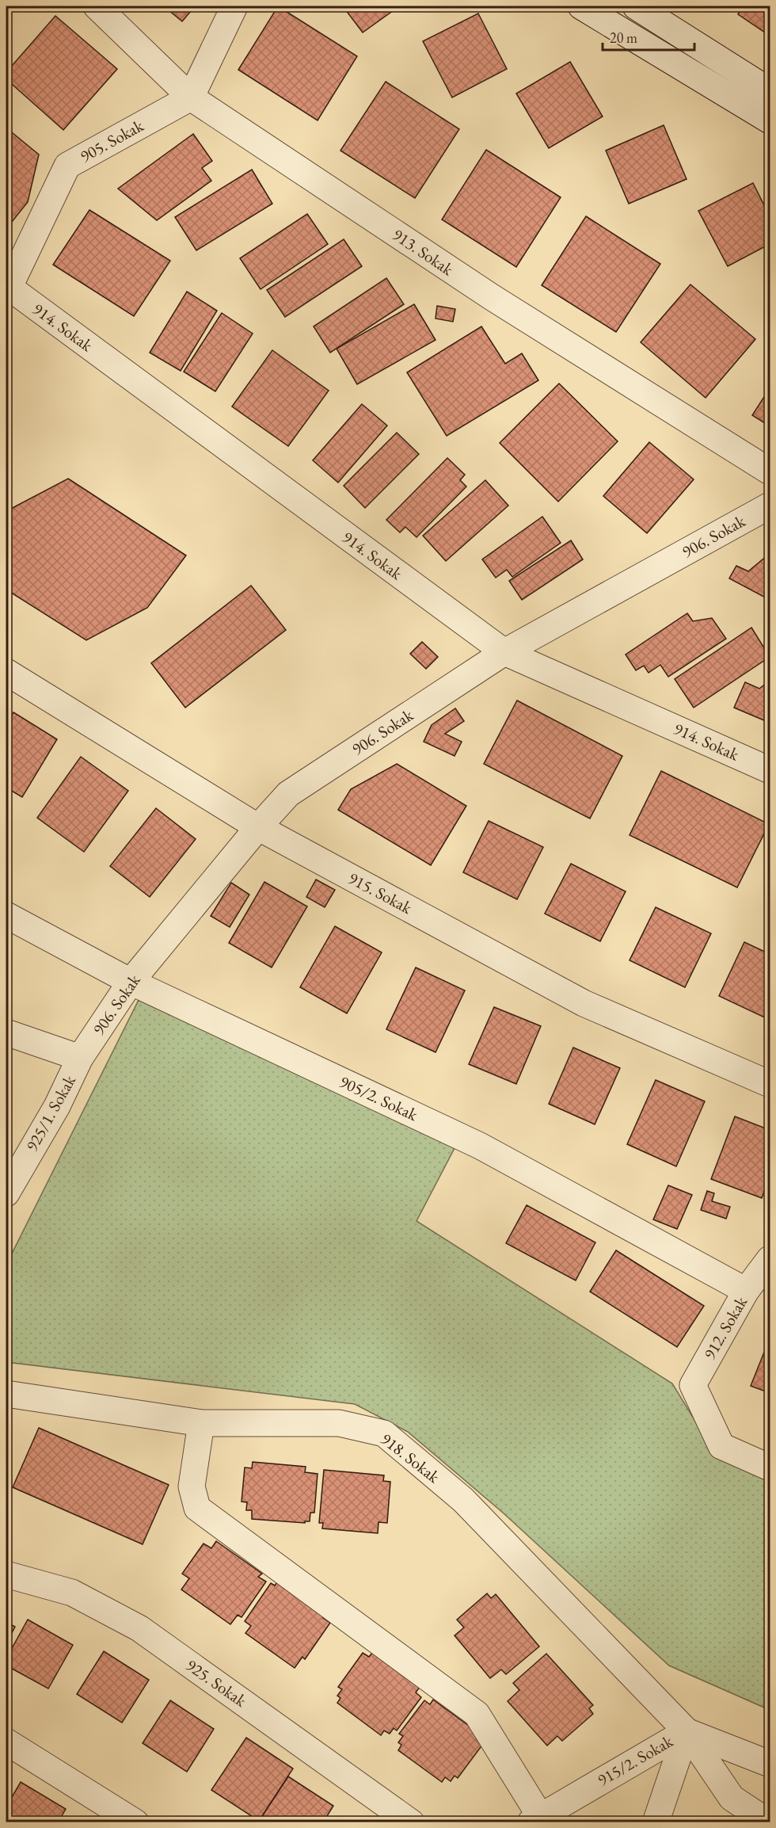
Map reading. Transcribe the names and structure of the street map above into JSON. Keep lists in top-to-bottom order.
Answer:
{
  "streets": {
    "street": [
      "905. Sokak",
      "913. Sokak",
      "914. Sokak",
      "906. Sokak",
      "915. Sokak",
      "905/2. Sokak",
      "925/1. Sokak",
      "912. Sokak",
      "918. Sokak",
      "925. Sokak",
      "915/2. Sokak"
    ]
  },
  "crossings": [
    ["905. Sokak", "913. Sokak"],
    ["905. Sokak", "914. Sokak"],
    ["914. Sokak", "906. Sokak"],
    ["906. Sokak", "915. Sokak"],
    ["906. Sokak", "905/2. Sokak"],
    ["906. Sokak", "925/1. Sokak"],
    ["905/2. Sokak", "912. Sokak"],
    ["918. Sokak", "915/2. Sokak"]
  ],
  "scale_bar": "20 m"
}
